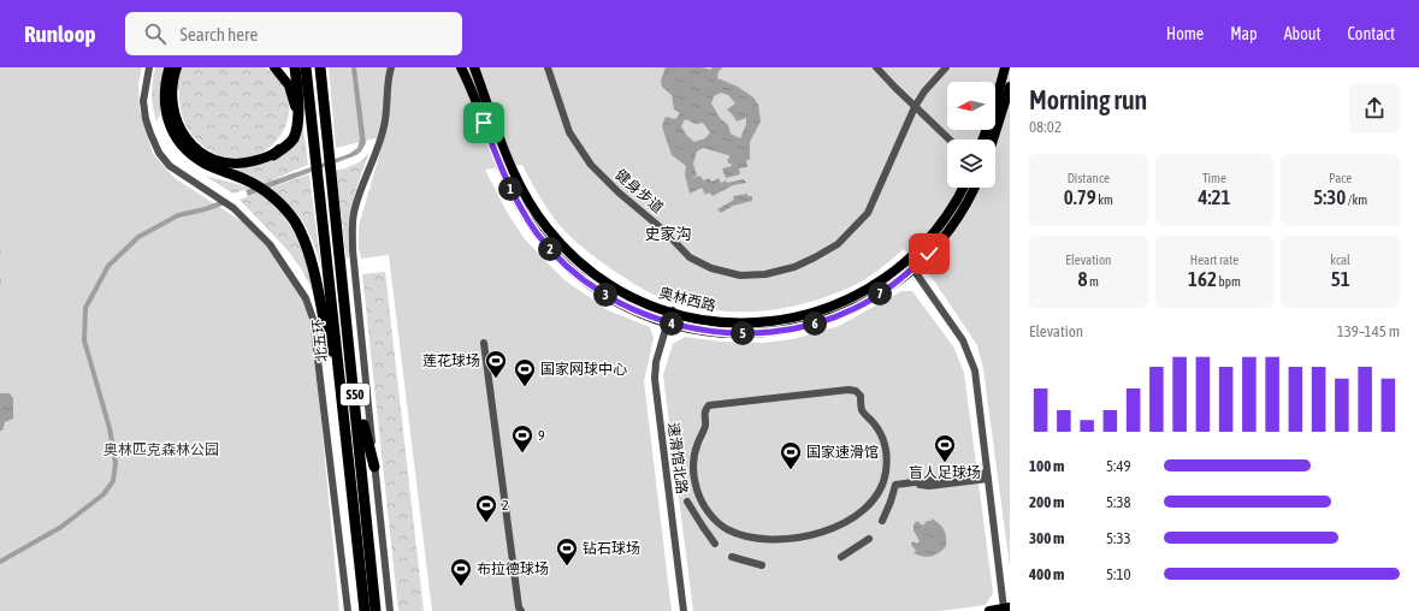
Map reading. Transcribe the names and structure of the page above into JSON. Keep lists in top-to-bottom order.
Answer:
{
  "streets": {
    "highway": ["北五环", "S50"],
    "main road": ["奥林西路"],
    "street": ["健身步道", "速滑馆北路"]
  },
  "crossings": [
    ["奥林西路", "速滑馆北路"]
  ],
  "districts": ["史家沟"],
  "parks": ["奥林匹克森林公园"],
  "places": {
    "sports": [
      "莲花球场",
      "国家网球中心",
      "9",
      "盲人足球场",
      "国家速滑馆",
      "2",
      "钻石球场",
      "布拉德球场"
    ]
  },
  "north": "left",
  "page": {
    "header": "Runloop",
    "search": "Search here",
    "nav": [
      "Home",
      "Map",
      "About",
      "Contact"
    ],
    "heading": ["Morning run", "08:02"],
    "stats": [
      ["Distance", "0.79 km"],
      ["Time", "4:21"],
      ["Pace", "5:30 /km"],
      ["Elevation", "8 m"],
      ["Heart rate", "162 bpm"],
      ["kcal", "51"]
    ],
    "pins": [
      "1",
      "2",
      "7",
      "3",
      "4",
      "6",
      "5"
    ],
    "chart": ["Elevation", "139–145 m"],
    "list": [
      {
        "name": "100 m",
        "note": "5:49"
      },
      {
        "name": "200 m",
        "note": "5:38"
      },
      {
        "name": "300 m",
        "note": "5:33"
      },
      {
        "name": "400 m",
        "note": "5:10"
      }
    ]
  }
}
